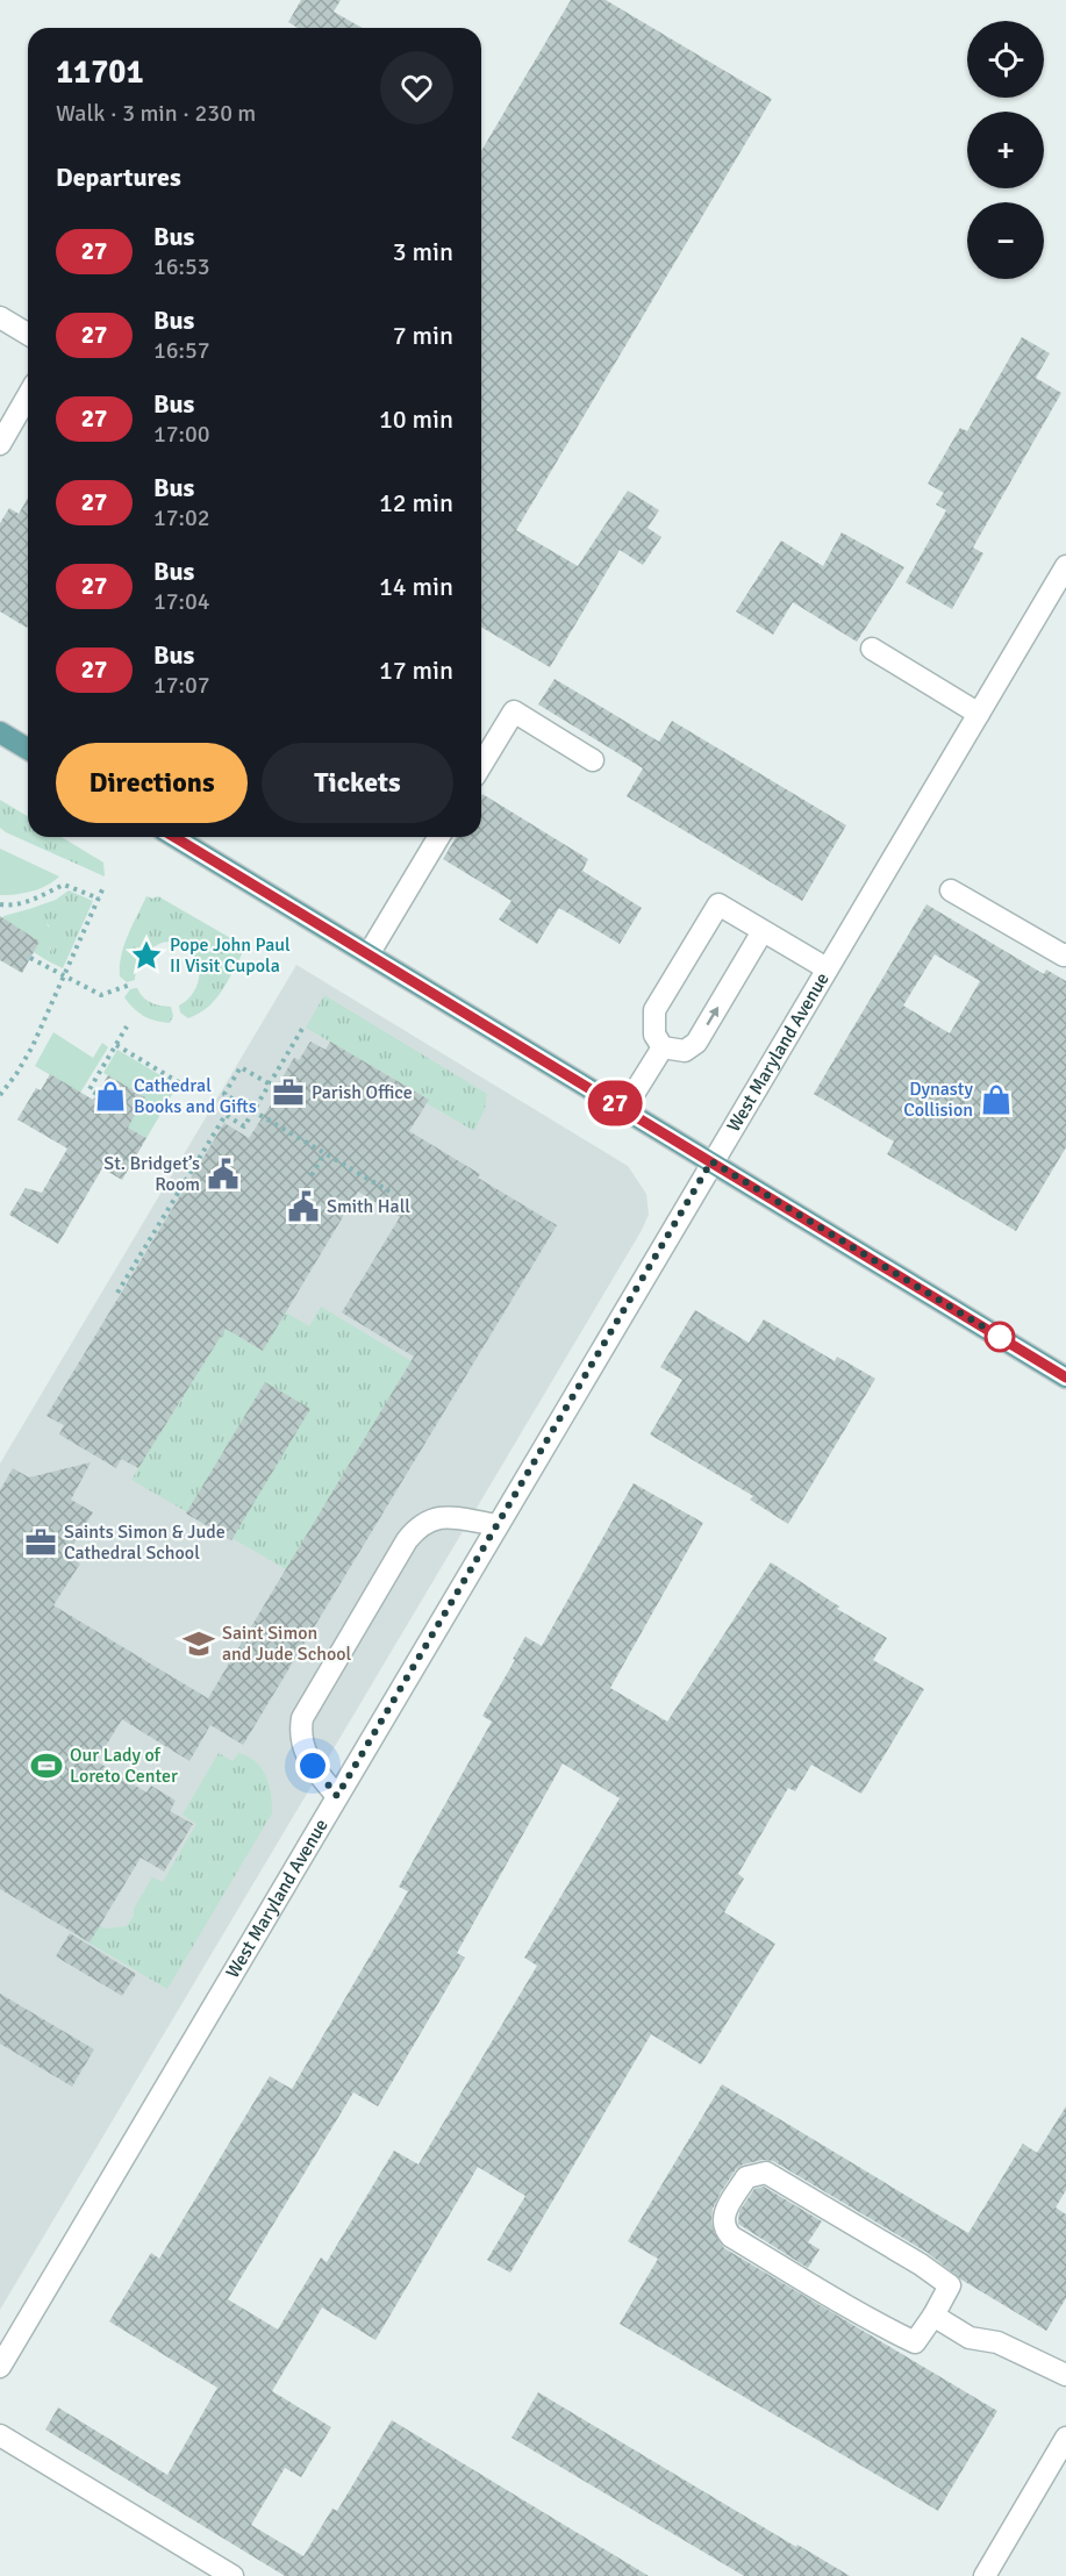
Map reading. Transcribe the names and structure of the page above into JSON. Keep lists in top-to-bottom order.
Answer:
{
  "streets": {
    "street": ["West Maryland Avenue"]
  },
  "places": {
    "place": ["Pope John Paul II Visit Cupola"],
    "office": ["Parish Office", "Saints Simon & Jude Cathedral School"],
    "shop": ["Cathedral Books and Gifts", "Dynasty Collision"],
    "public building": ["St. Bridget’s Room", "Smith Hall"],
    "school or university": ["Saint Simon and Jude School"],
    "sports": ["Our Lady of Loreto Center"]
  },
  "lines": ["bus line 27"],
  "page": {
    "on_map": "27",
    "map_buttons": ["+", "−"],
    "heading": [
      ["11701", "Walk · 3 min · 230 m"],
      "Departures"
    ],
    "list": [
      {
        "mark": "27",
        "name": "Bus",
        "note": "16:53",
        "value": "3 min"
      },
      {
        "mark": "27",
        "name": "Bus",
        "note": "16:57",
        "value": "7 min"
      },
      {
        "mark": "27",
        "name": "Bus",
        "note": "17:00",
        "value": "10 min"
      },
      {
        "mark": "27",
        "name": "Bus",
        "note": "17:02",
        "value": "12 min"
      },
      {
        "mark": "27",
        "name": "Bus",
        "note": "17:04",
        "value": "14 min"
      },
      {
        "mark": "27",
        "name": "Bus",
        "note": "17:07",
        "value": "17 min"
      }
    ],
    "buttons": ["Directions", "Tickets"]
  }
}
